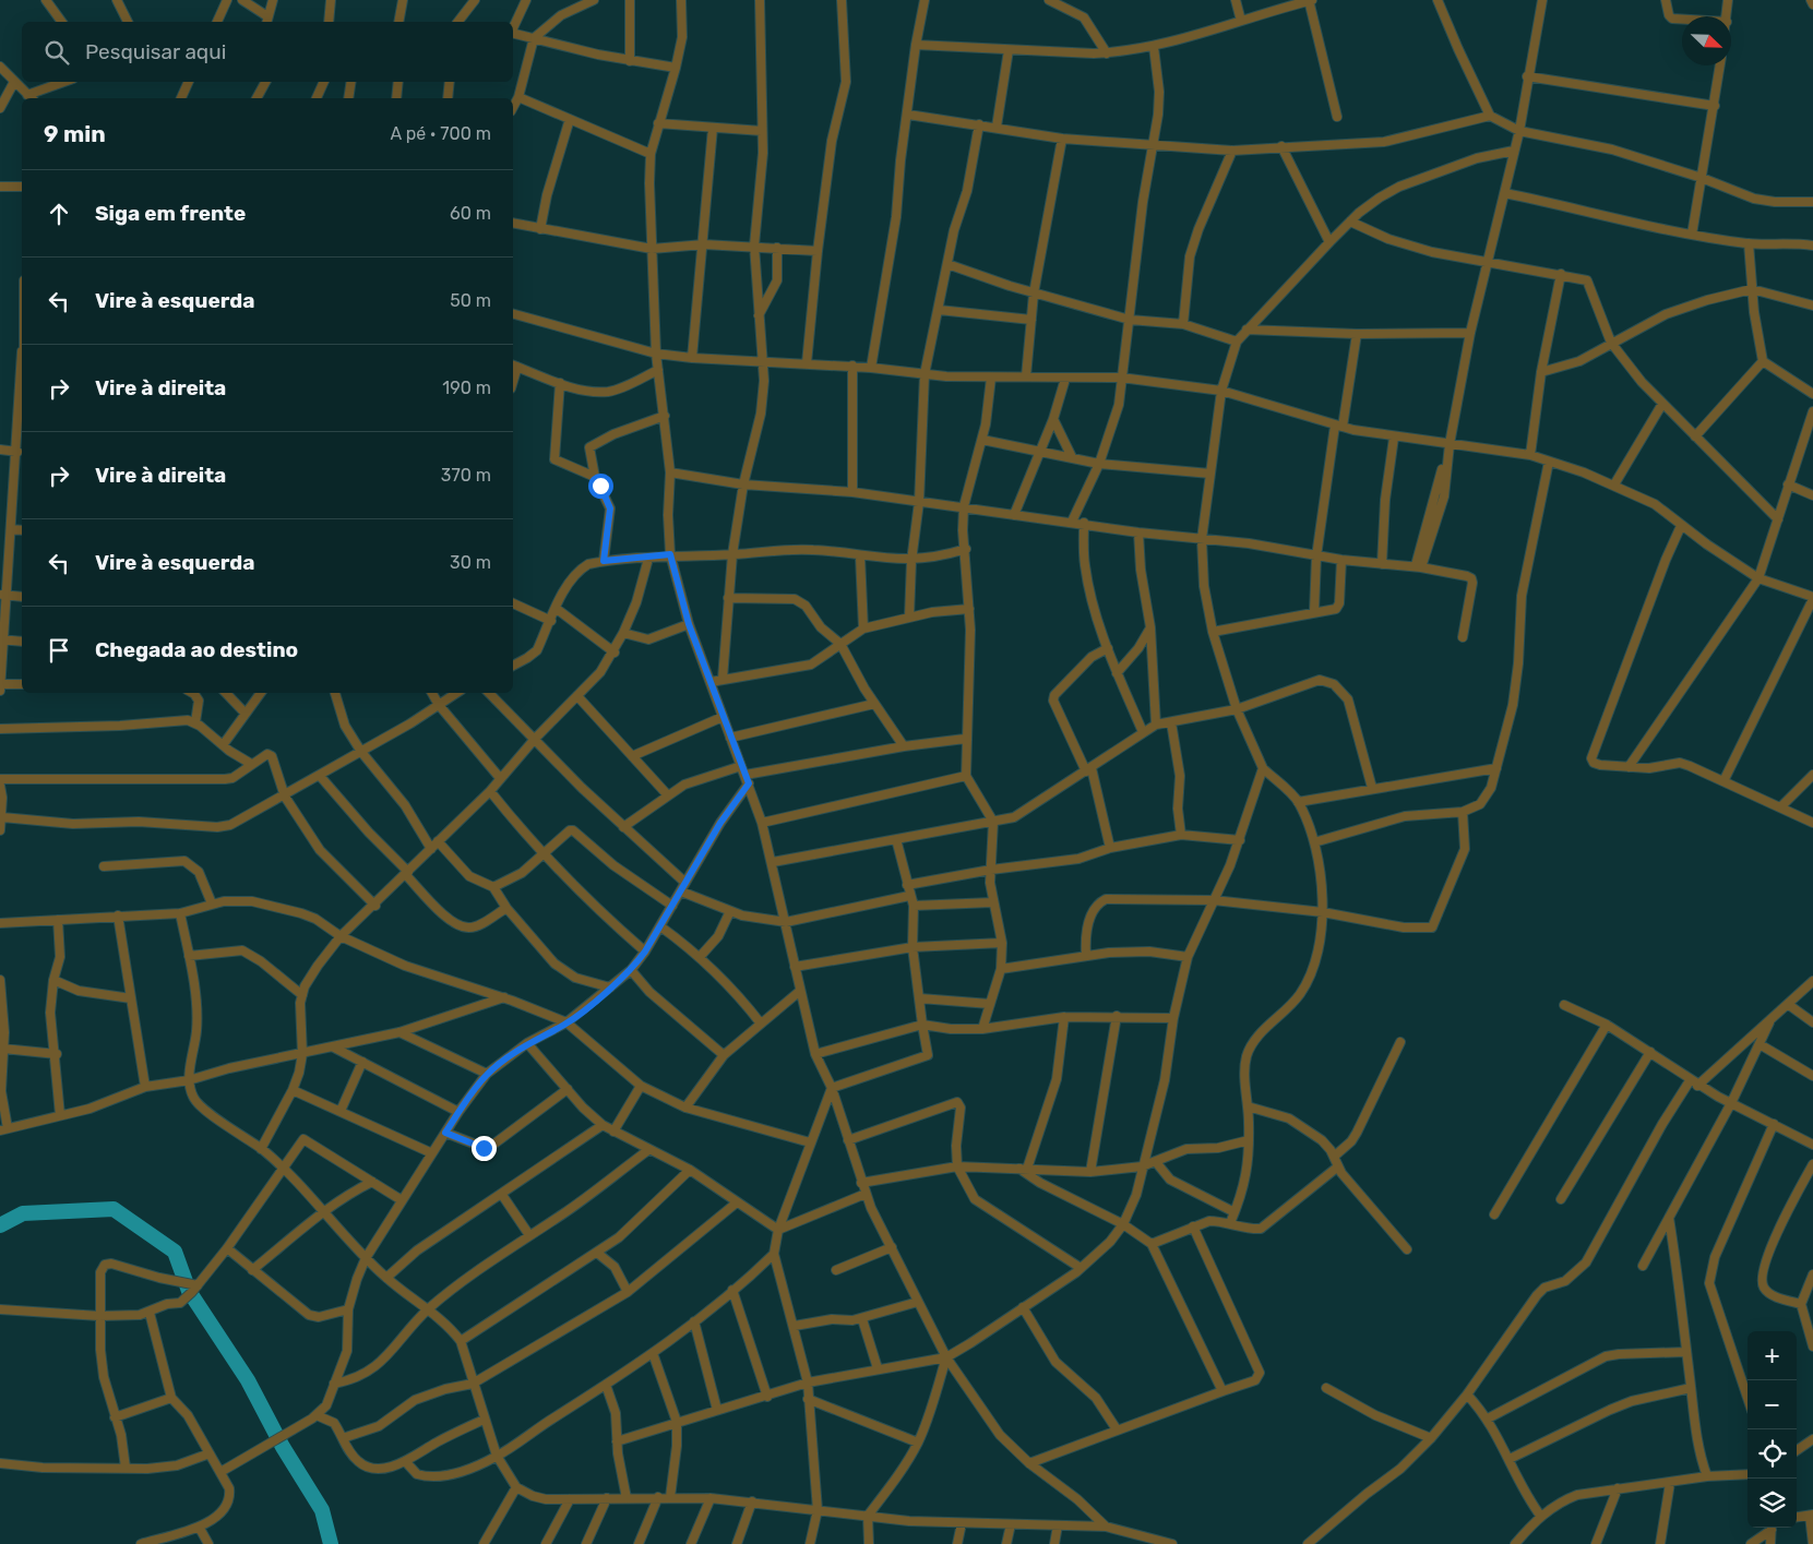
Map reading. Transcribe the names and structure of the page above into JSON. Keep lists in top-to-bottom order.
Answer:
{
  "north": "bottom right",
  "page": {
    "search": "Pesquisar aqui",
    "heading": ["9 min", "A pé · 700 m"],
    "list": [
      ["Siga em frente", "60 m"],
      ["Vire à esquerda", "50 m"],
      ["Vire à direita", "190 m"],
      ["Vire à direita", "370 m"],
      ["Vire à esquerda", "30 m"],
      "Chegada ao destino"
    ],
    "map_buttons": ["+", "−"]
  }
}
